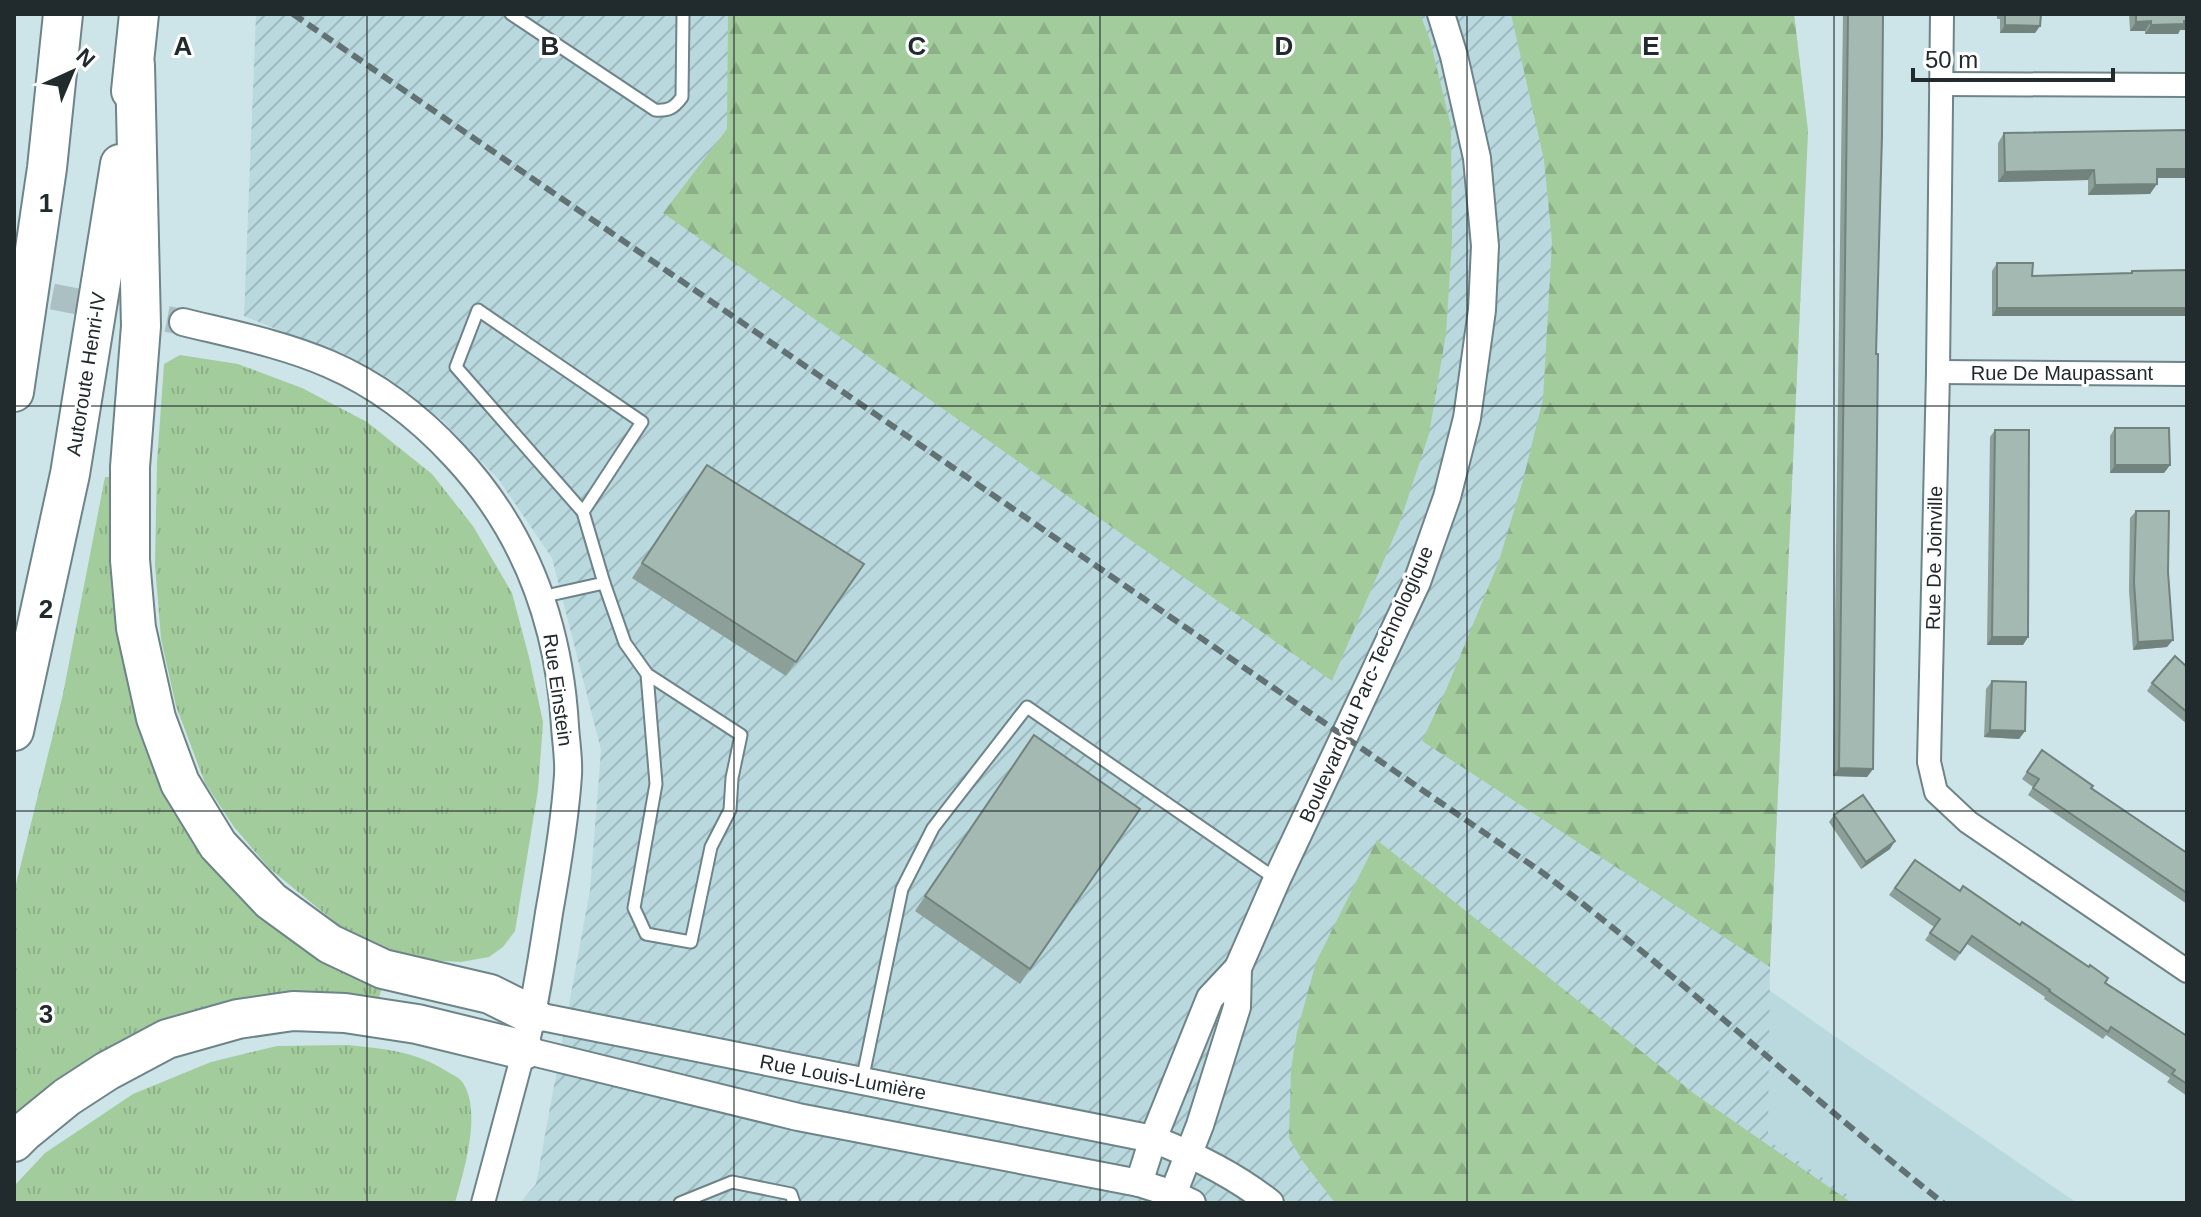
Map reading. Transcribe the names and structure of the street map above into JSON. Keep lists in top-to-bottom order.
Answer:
{
  "streets": {
    "highway": ["Autoroute Henri-IV"],
    "street": [
      "Rue De Maupassant",
      "Rue De Joinville",
      "Boulevard du Parc-Technologique",
      "Rue Einstein",
      "Rue Louis-Lumière"
    ]
  },
  "crossings": [
    ["Rue De Maupassant", "Rue De Joinville"],
    ["Boulevard du Parc-Technologique", "Rue Louis-Lumière"],
    ["Rue Einstein", "Rue Louis-Lumière"]
  ],
  "scale_bar": "50 m",
  "north": "top right",
  "grid": {
    "columns": [
      "A",
      "B",
      "C",
      "D",
      "E"
    ],
    "rows": ["1", "2", "3"]
  }
}
